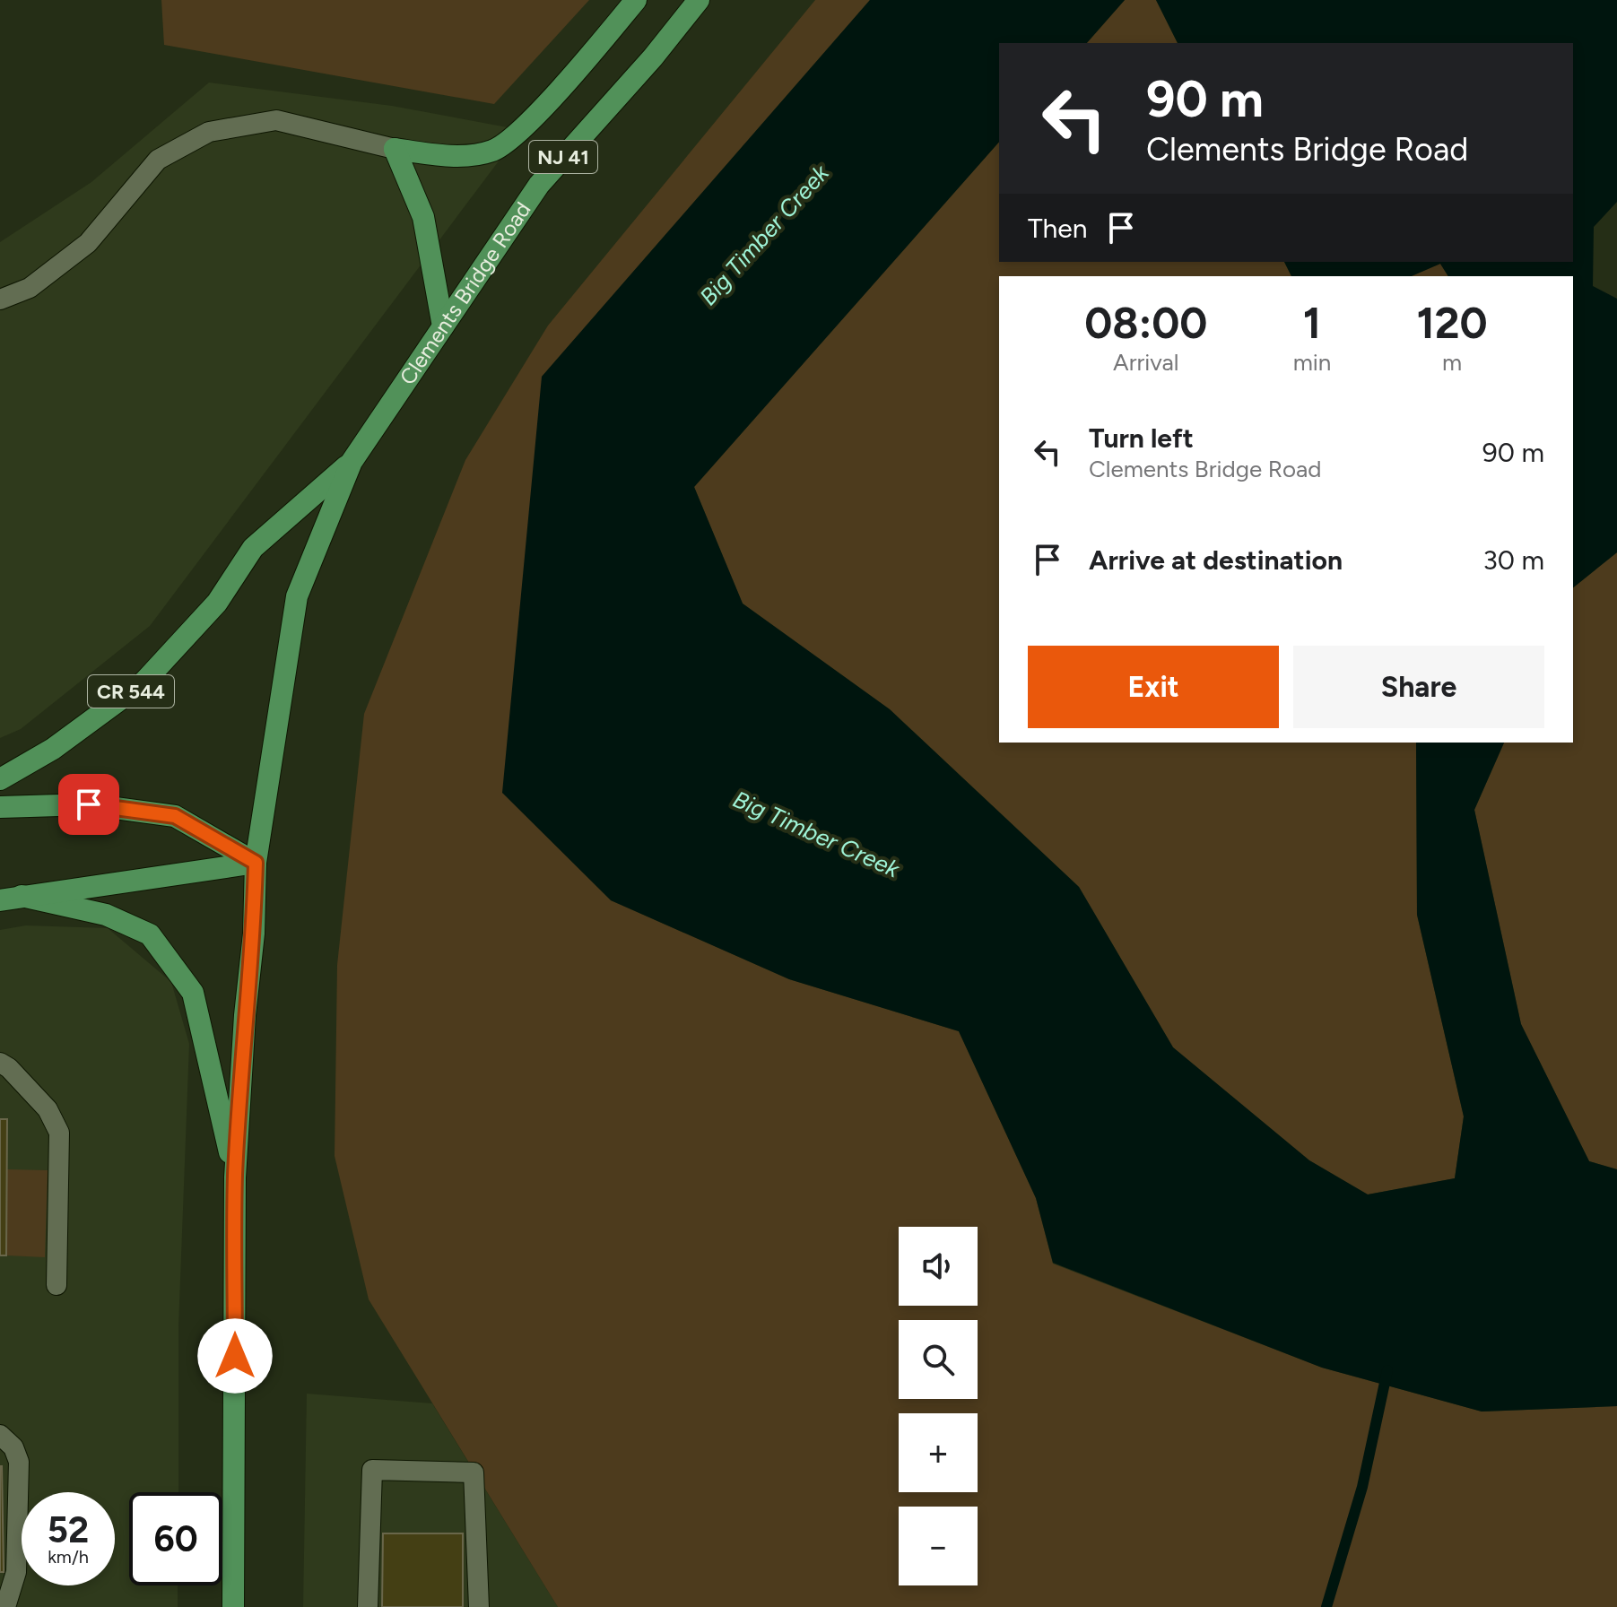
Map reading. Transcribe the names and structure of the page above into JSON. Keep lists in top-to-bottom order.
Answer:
{
  "streets": {
    "main road": ["NJ 41", "Clements Bridge Road", "CR 544"]
  },
  "crossings": [
    ["NJ 41", "Clements Bridge Road"]
  ],
  "water": ["Big Timber Creek"],
  "page": {
    "turn": ["90 m", "Clements Bridge Road"],
    "then": "Then",
    "eta": [
      "08:00",
      "Arrival",
      "1",
      "min",
      "120",
      "m"
    ],
    "list": [
      {
        "name": "Turn left",
        "note": "Clements Bridge Road",
        "value": "90 m"
      },
      {
        "name": "Arrive at destination",
        "value": "30 m"
      }
    ],
    "buttons": ["Exit", "Share"],
    "map_buttons": ["+", "−"],
    "speed": "52 km/h",
    "limit": "60"
  }
}
